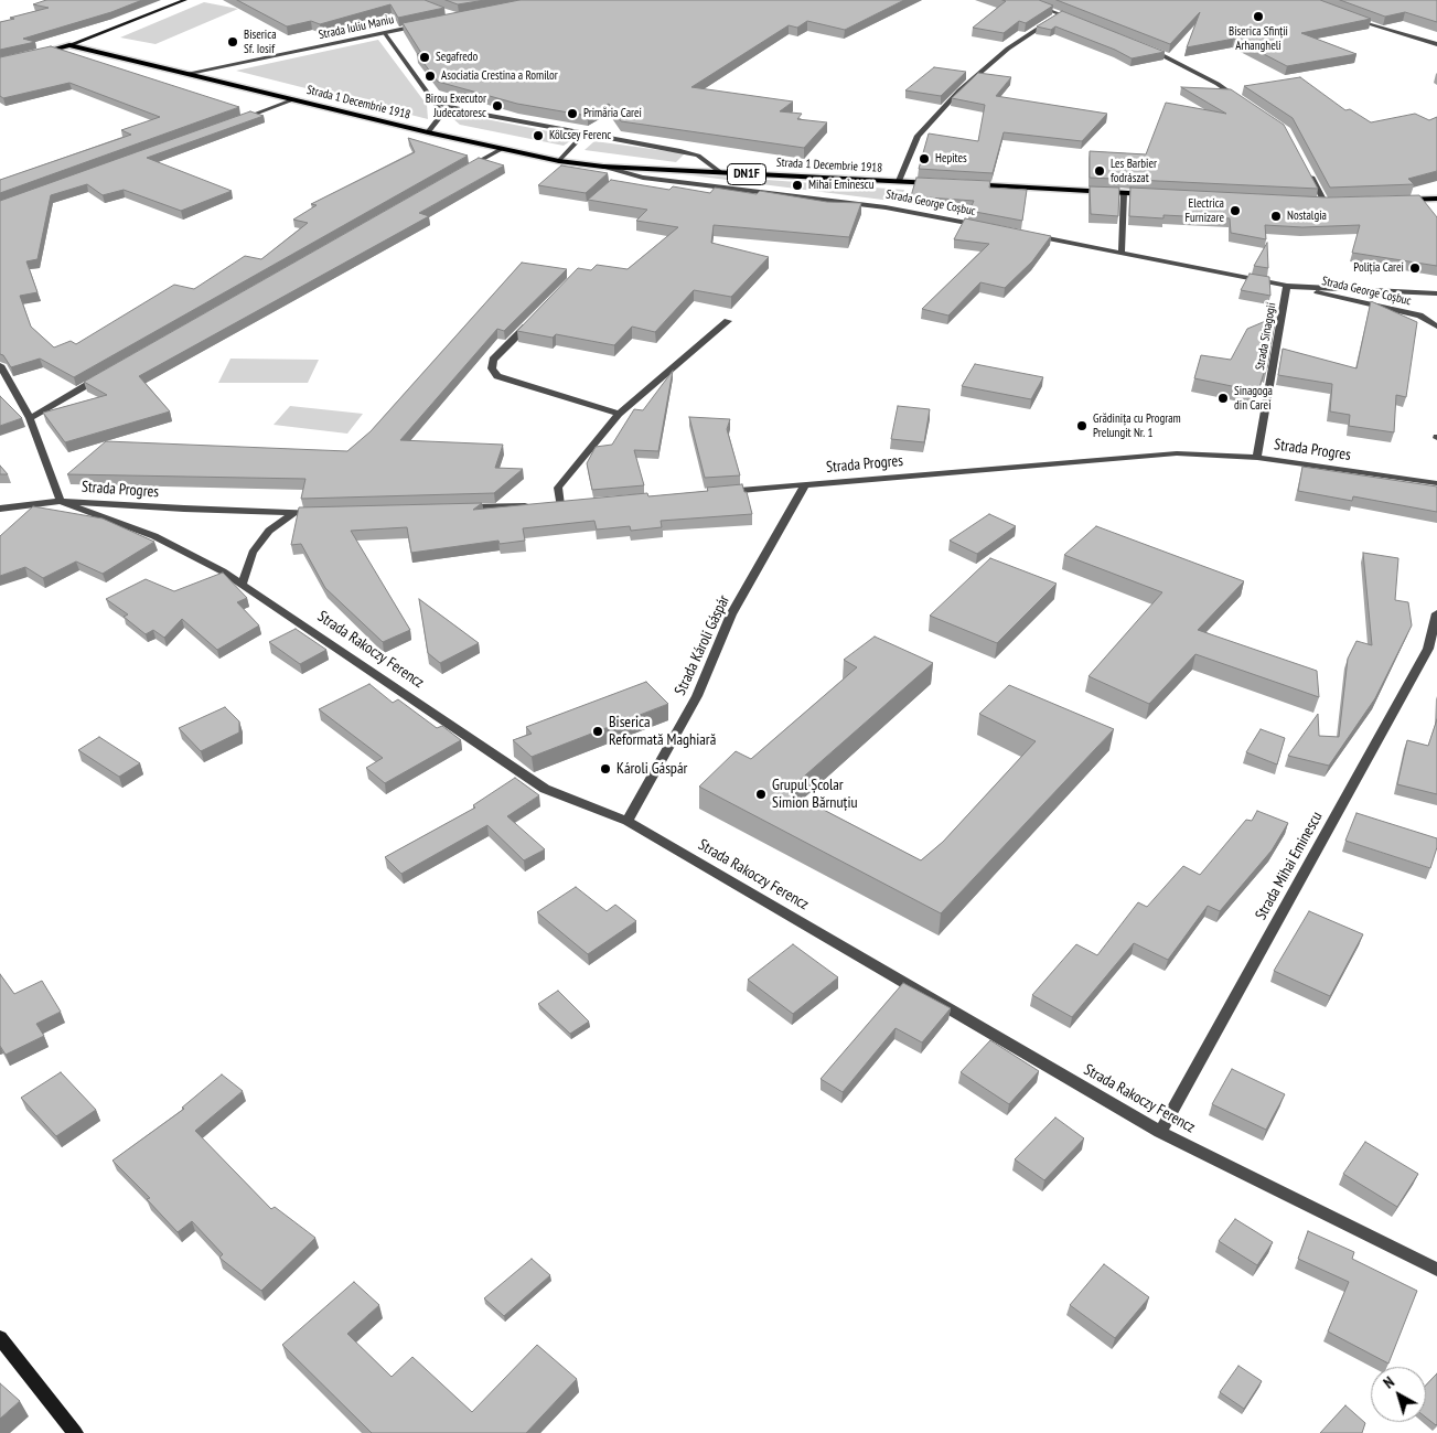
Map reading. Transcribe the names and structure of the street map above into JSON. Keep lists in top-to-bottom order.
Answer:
{
  "streets": {
    "main road": ["Strada 1 Decembrie 1918", "DN1F"],
    "street": [
      "Strada Iuliu Maniu",
      "Strada George Coșbuc",
      "Strada Sinagogii",
      "Strada Progres",
      "Strada Károli Gáspár",
      "Strada Rakoczy Ferencz",
      "Strada Mihai Eminescu"
    ]
  },
  "crossings": [
    ["Strada Iuliu Maniu", "Strada 1 Decembrie 1918"],
    ["Strada 1 Decembrie 1918", "DN1F"],
    ["Strada 1 Decembrie 1918", "Strada George Coșbuc"],
    ["Strada George Coșbuc", "Strada Sinagogii"],
    ["Strada Sinagogii", "Strada Progres"],
    ["Strada Progres", "Strada Károli Gáspár"],
    ["Strada Progres", "Strada Rakoczy Ferencz"],
    ["Strada Károli Gáspár", "Strada Rakoczy Ferencz"],
    ["Strada Rakoczy Ferencz", "Strada Mihai Eminescu"]
  ],
  "places": [
    "Biserica Sfinții Arhangheli",
    "Biserica Sf. Iosif",
    "Segafredo",
    "Asociatia Crestina a Romilor",
    "Birou Executor Judecatoresc",
    "Primăria Carei",
    "Kölcsey Ferenc",
    "Hepites",
    "Les Barbier fodrászat",
    "Mihai Eminescu",
    "Electrica Furnizare",
    "Nostalgia",
    "Poliția Carei",
    "Sinagoga din Carei",
    "Grădinița cu Program Prelungit Nr. 1",
    "Biserica Reformată Maghiară",
    "Károli Gáspár",
    "Grupul Școlar Simion Bărnuțiu"
  ],
  "north": "top left"
}
